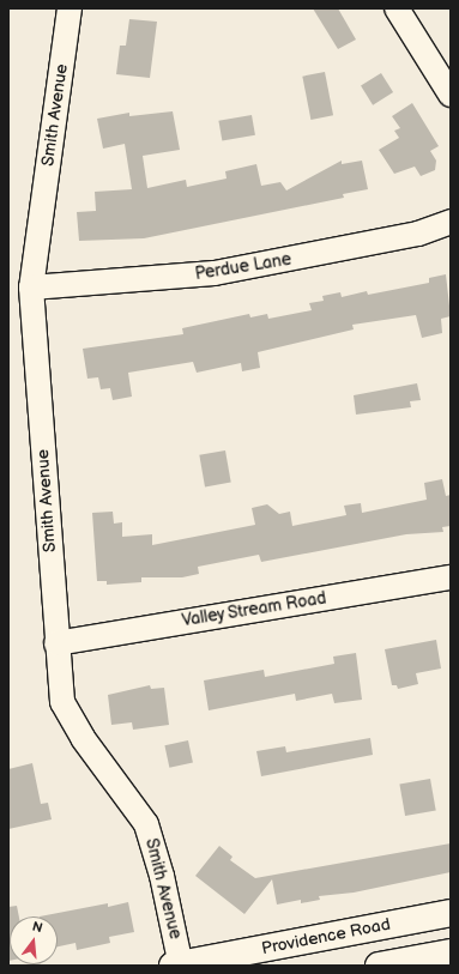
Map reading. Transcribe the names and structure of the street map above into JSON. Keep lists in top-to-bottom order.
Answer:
{
  "streets": {
    "main road": ["Providence Road"],
    "street": ["Smith Avenue", "Perdue Lane", "Valley Stream Road"]
  },
  "crossings": [
    ["Smith Avenue", "Perdue Lane"],
    ["Smith Avenue", "Valley Stream Road"],
    ["Smith Avenue", "Providence Road"]
  ],
  "north": "top"
}
